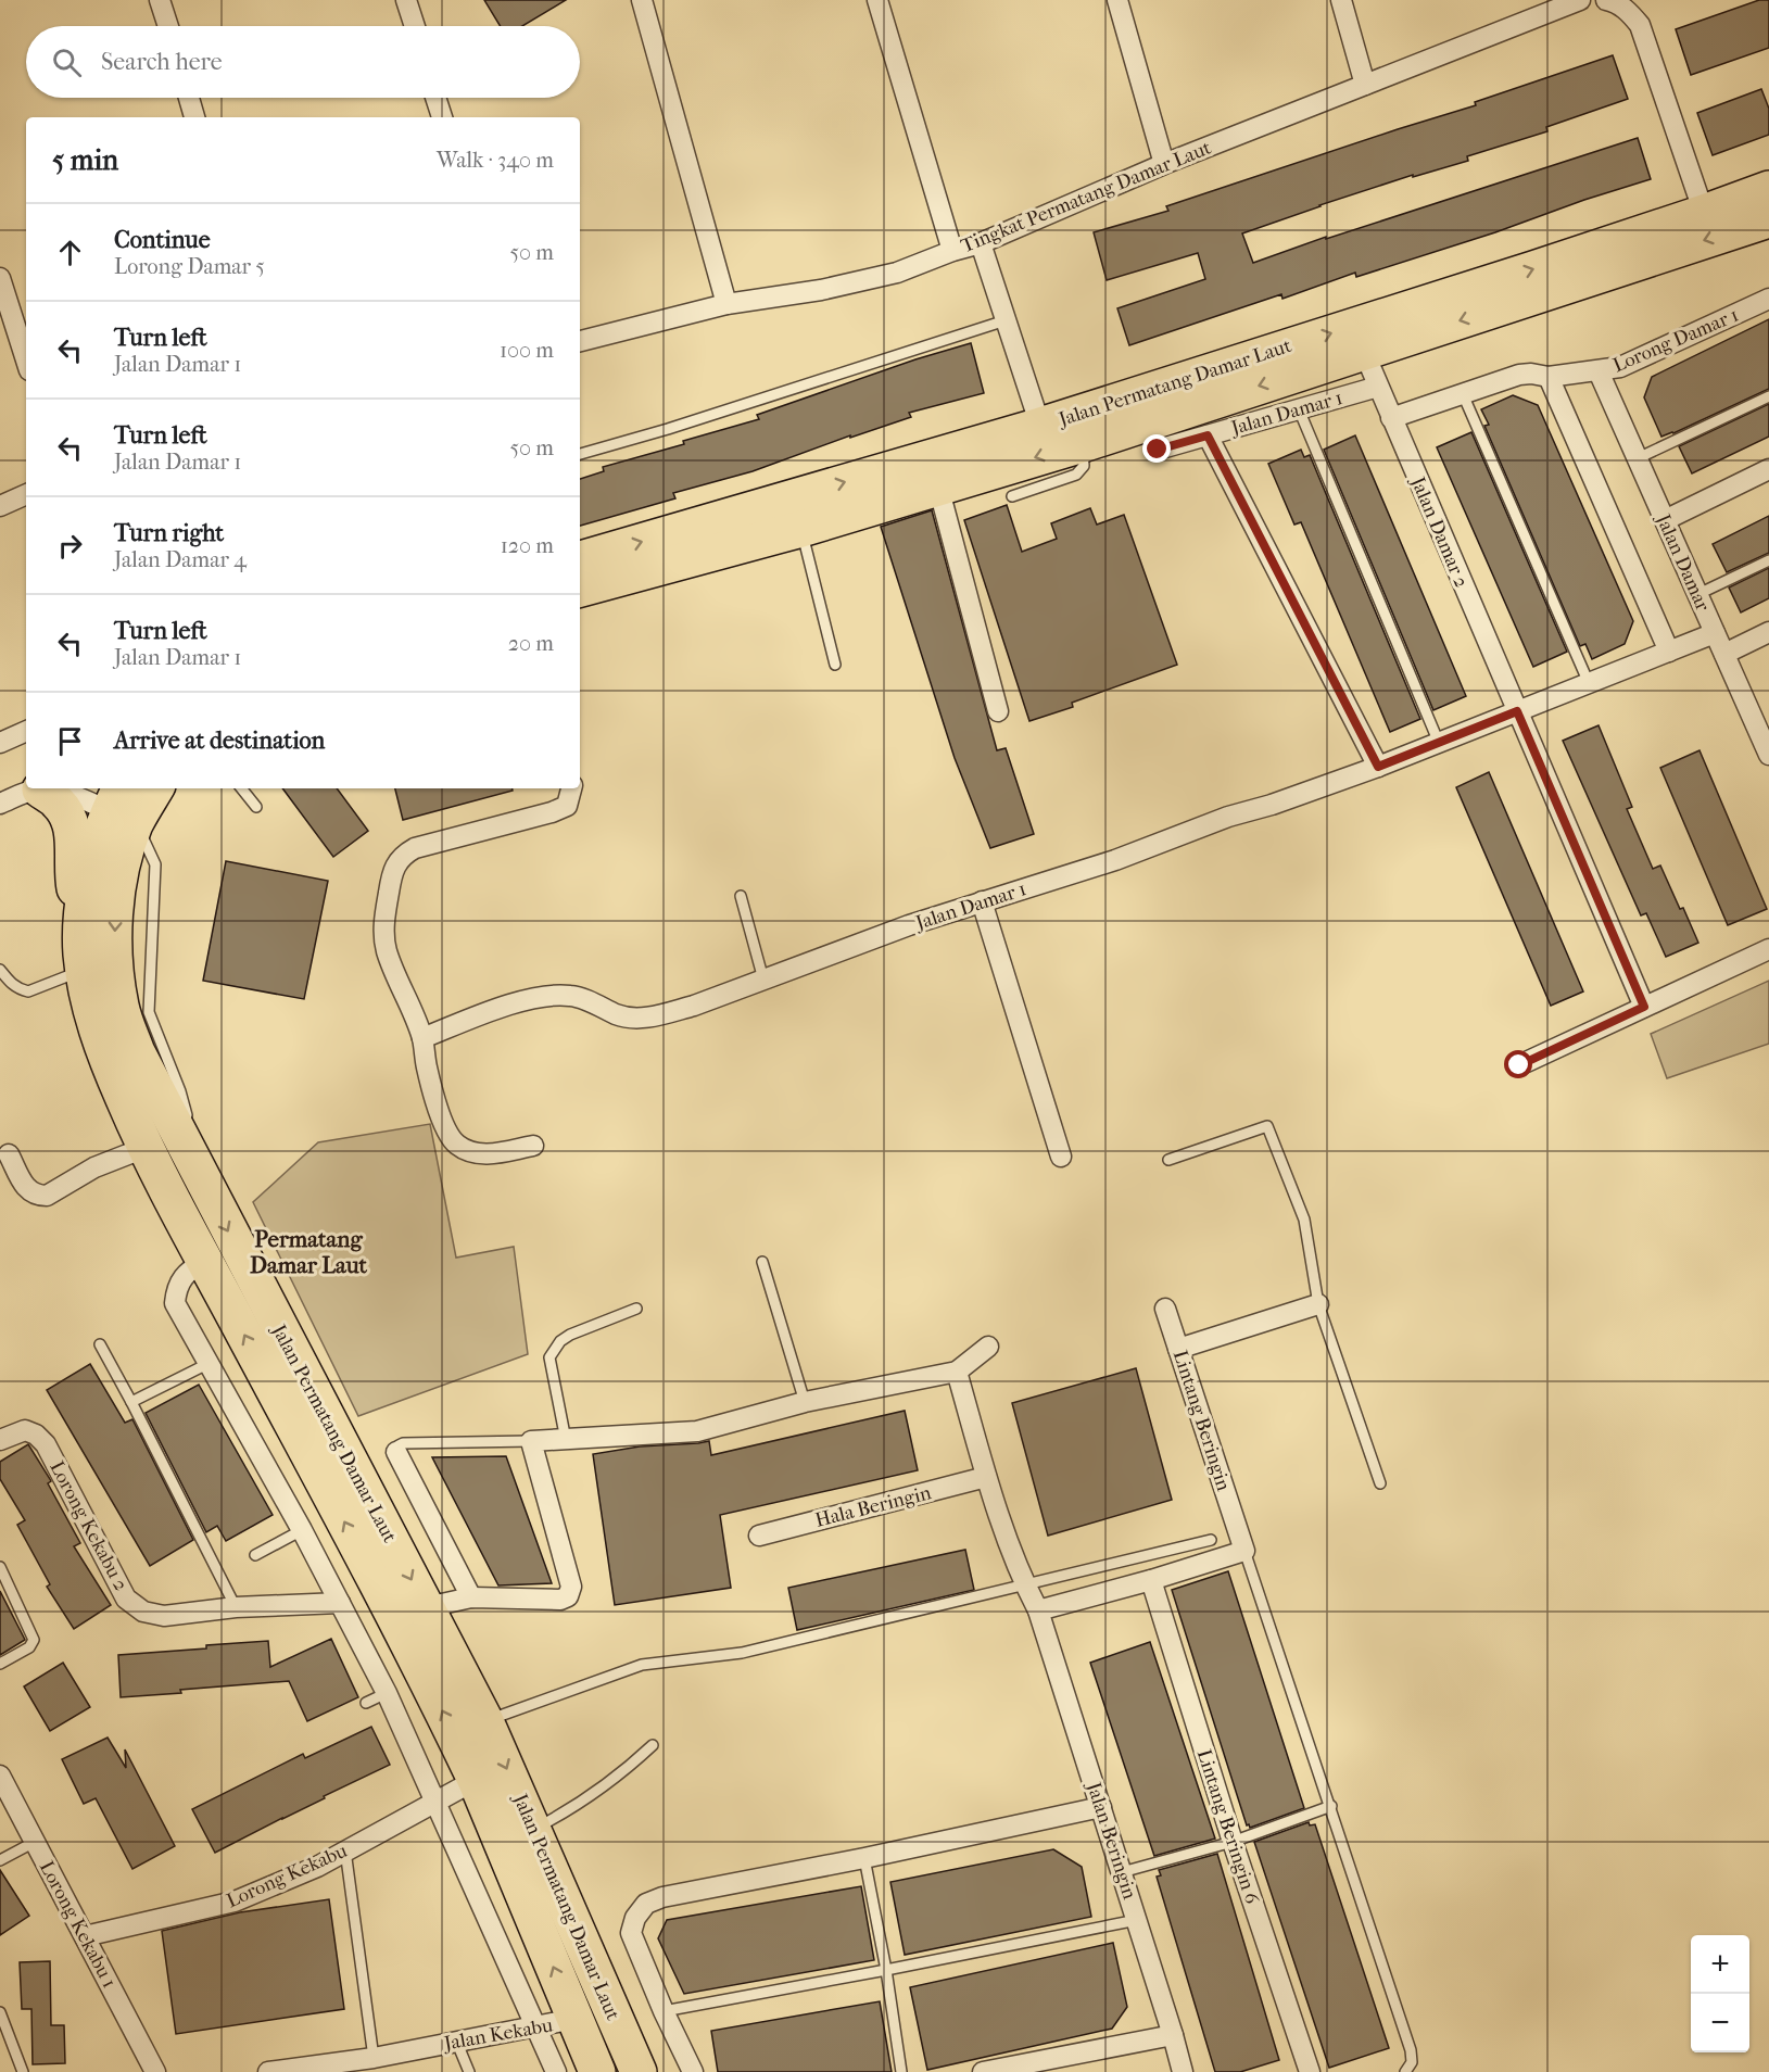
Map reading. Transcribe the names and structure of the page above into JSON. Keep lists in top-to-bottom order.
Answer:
{
  "streets": {
    "highway": ["Jalan Permatang Damar Laut"],
    "street": [
      "Tingkat Permatang Damar Laut",
      "Lorong Damar 1",
      "Jalan Damar 1",
      "Jalan Damar 2",
      "Jalan Damar",
      "Lintang Beringin",
      "Hala Beringin",
      "Lorong Kekabu 2",
      "Lintang Beringin 6",
      "Jalan Beringin",
      "Lorong Kekabu",
      "Lorong Kekabu 1",
      "Jalan Kekabu"
    ]
  },
  "crossings": [
    ["Lorong Damar 1", "Jalan Damar 2"],
    ["Lorong Damar 1", "Jalan Damar"],
    ["Jalan Permatang Damar Laut", "Jalan Damar 2"],
    ["Jalan Permatang Damar Laut", "Lorong Kekabu"],
    ["Jalan Permatang Damar Laut", "Jalan Kekabu"],
    ["Jalan Damar 1", "Jalan Damar 2"],
    ["Jalan Damar 1", "Jalan Damar"],
    ["Hala Beringin", "Jalan Beringin"],
    ["Lorong Kekabu", "Lorong Kekabu 1"]
  ],
  "districts": ["Permatang Damar Laut"],
  "page": {
    "search": "Search here",
    "heading": ["5 min", "Walk · 340 m"],
    "list": [
      ["Continue", "Lorong Damar 5", "50 m"],
      ["Turn left", "Jalan Damar 1", "100 m"],
      ["Turn left", "Jalan Damar 1", "50 m"],
      ["Turn right", "Jalan Damar 4", "120 m"],
      ["Turn left", "Jalan Damar 1", "20 m"],
      "Arrive at destination"
    ],
    "map_buttons": ["+", "−"]
  }
}
